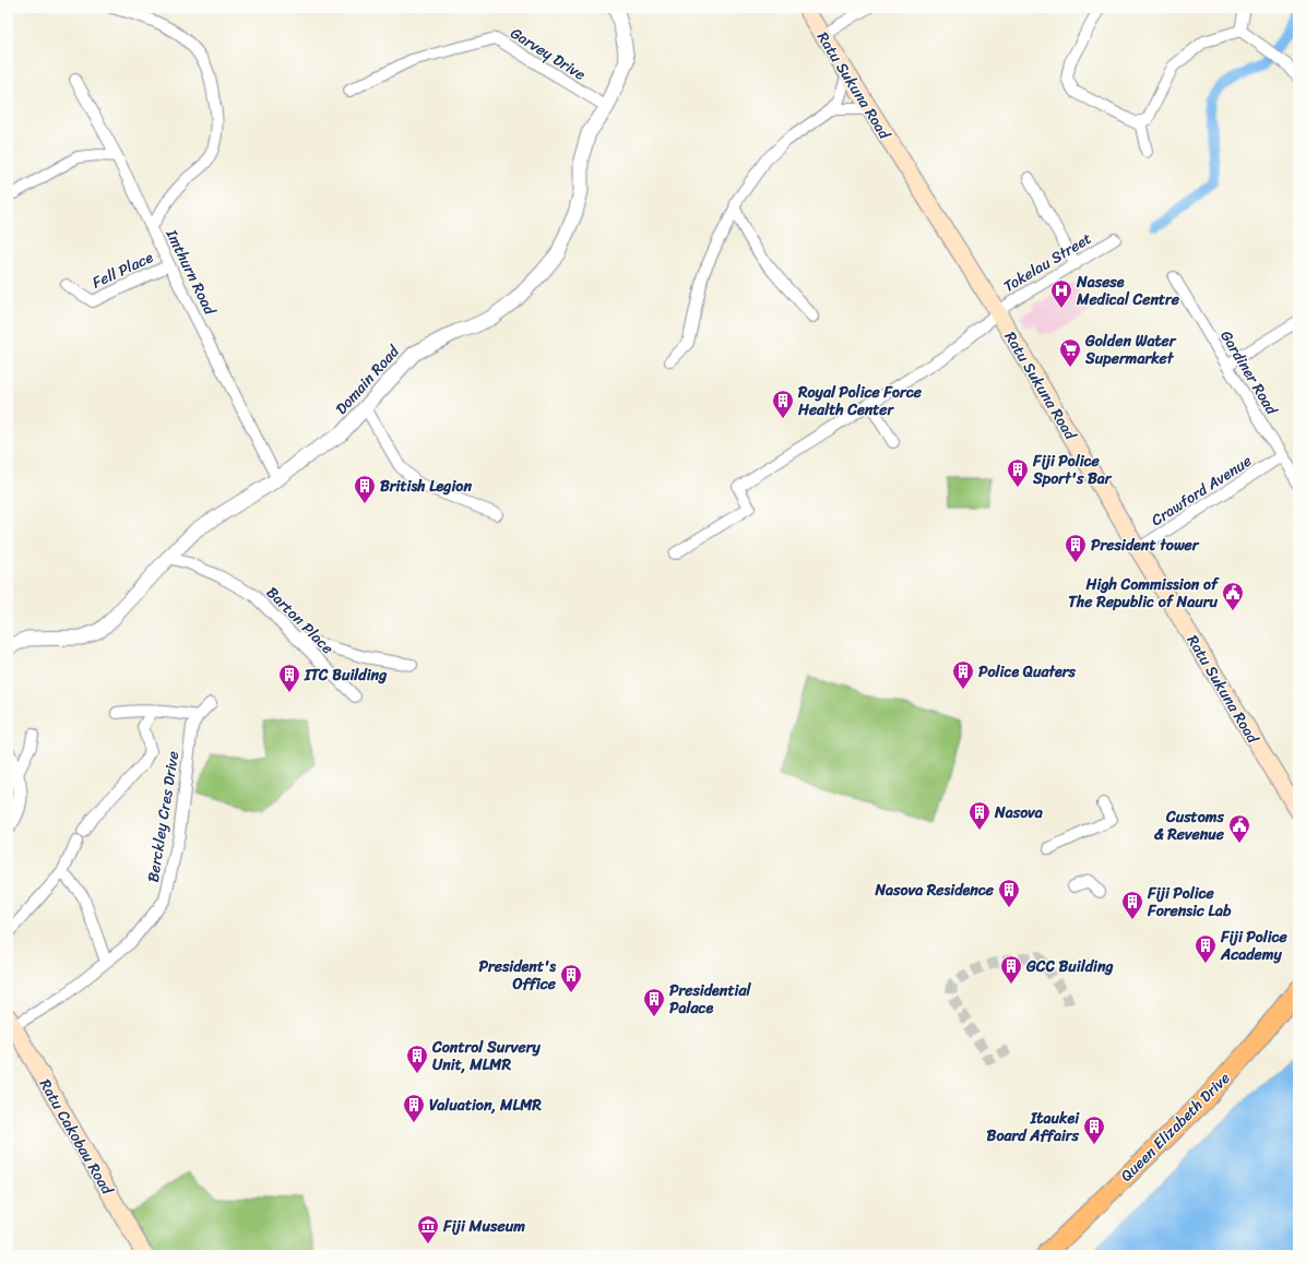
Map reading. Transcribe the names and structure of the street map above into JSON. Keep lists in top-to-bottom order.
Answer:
{
  "streets": {
    "main road": ["Ratu Sukuna Road", "Queen Elizabeth Drive", "Ratu Cakobau Road"],
    "street": [
      "Garvey Drive",
      "Tokelau Street",
      "Fell Place",
      "Imthurn Road",
      "Gardiner Road",
      "Domain Road",
      "Crawford Avenue",
      "Barton Place",
      "Berckley Cres Drive"
    ]
  },
  "crossings": [
    ["Garvey Drive", "Domain Road"],
    ["Ratu Sukuna Road", "Tokelau Street"],
    ["Ratu Sukuna Road", "Crawford Avenue"],
    ["Fell Place", "Imthurn Road"],
    ["Imthurn Road", "Domain Road"],
    ["Gardiner Road", "Crawford Avenue"],
    ["Domain Road", "Barton Place"],
    ["Berckley Cres Drive", "Ratu Cakobau Road"]
  ],
  "places": {
    "hospital": ["Nasese Medical Centre"],
    "supermarket": ["Golden Water Supermarket"],
    "building": [
      "Royal Police Force Health Center",
      "Fiji Police Sport's Bar",
      "British Legion",
      "President tower",
      "Police Quaters",
      "ITC Building",
      "Nasova",
      "Nasova Residence",
      "Fiji Police Forensic Lab",
      "Fiji Police Academy",
      "GCC Building",
      "President's Office",
      "Presidential Palace",
      "Control Survery Unit, MLMR",
      "Valuation, MLMR",
      "Itaukei Board Affairs"
    ],
    "public building": ["High Commission of The Republic of Nauru", "Customs & Revenue"],
    "museum": ["Fiji Museum"]
  }
}
